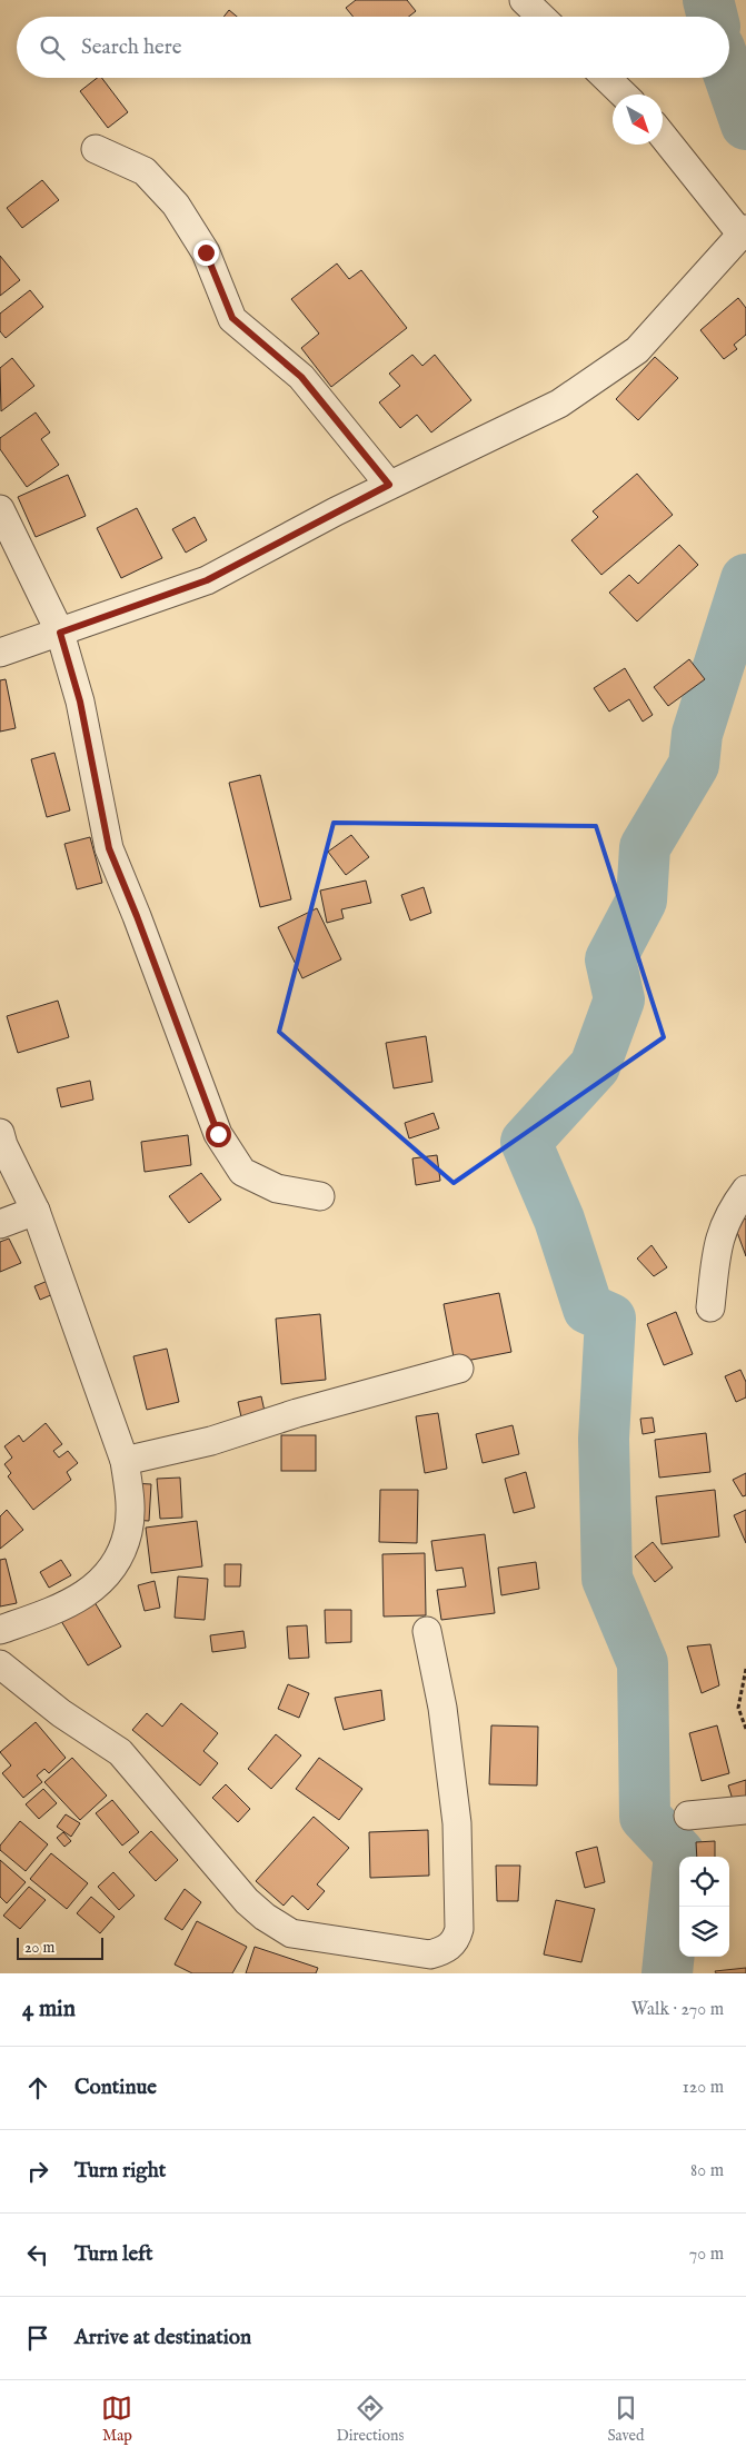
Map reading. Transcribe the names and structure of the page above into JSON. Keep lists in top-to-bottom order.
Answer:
{
  "scale_bar": "20 m",
  "north": "bottom right",
  "page": {
    "search": "Search here",
    "scale": "20 m",
    "heading": ["4 min", "Walk · 270 m"],
    "list": [
      ["Continue", "120 m"],
      ["Turn right", "80 m"],
      ["Turn left", "70 m"],
      "Arrive at destination"
    ],
    "nav": ["Map", "Directions", "Saved"]
  }
}
